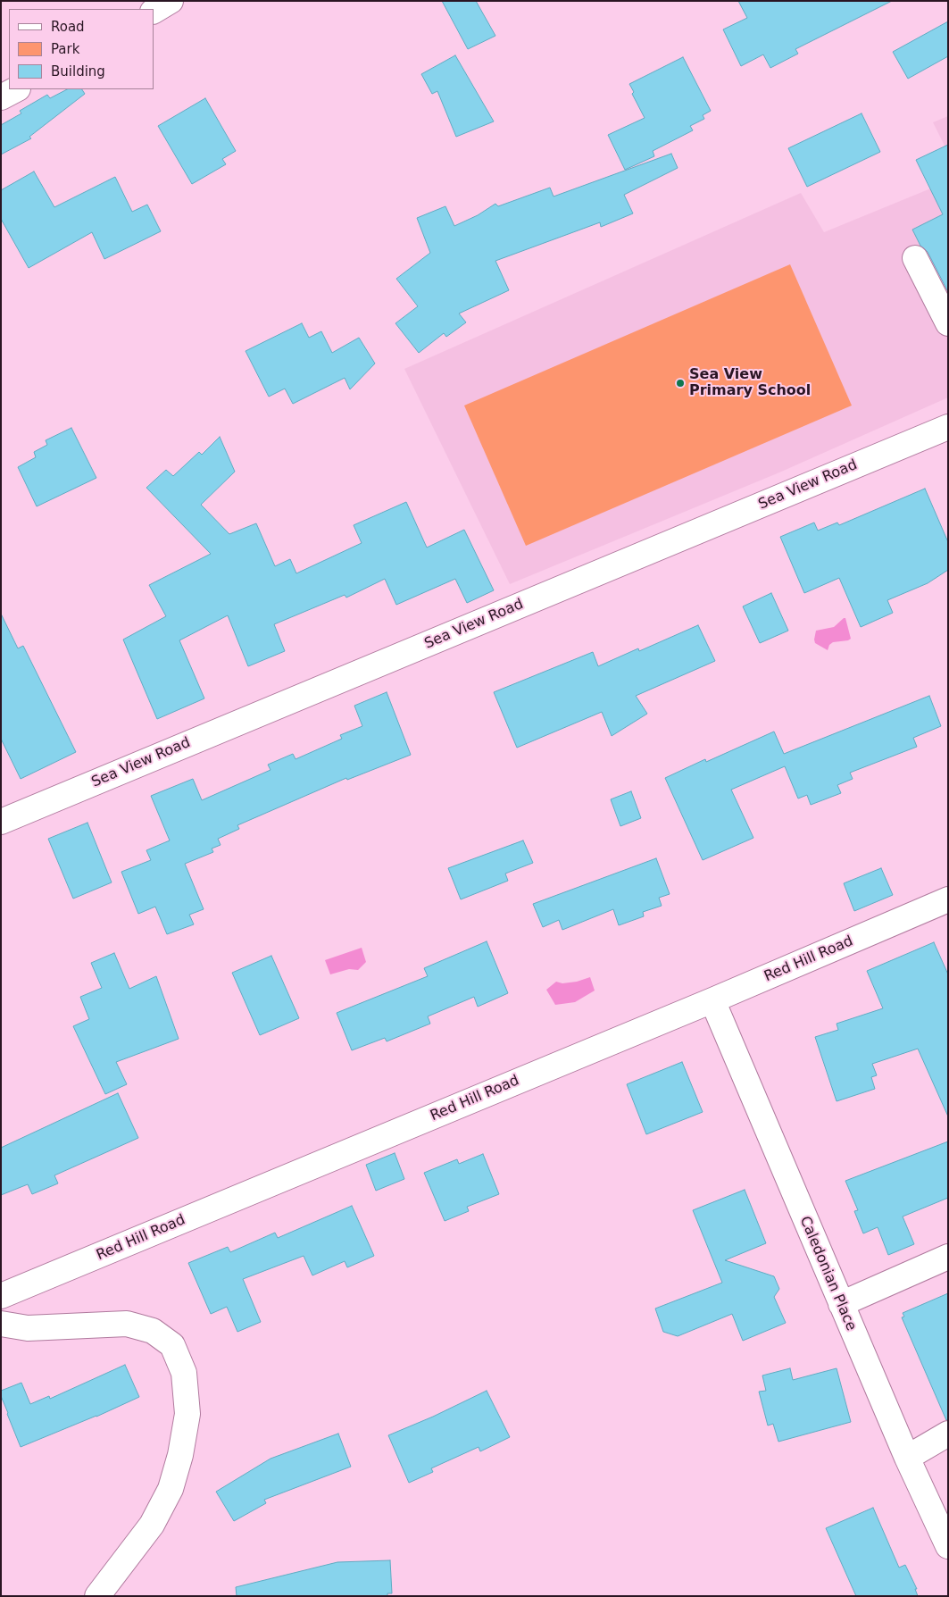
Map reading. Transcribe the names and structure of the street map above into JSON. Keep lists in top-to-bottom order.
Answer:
{
  "streets": {
    "street": ["Sea View Road", "Red Hill Road", "Caledonian Place"]
  },
  "crossings": [
    ["Red Hill Road", "Caledonian Place"]
  ],
  "places": ["Sea View Primary School"],
  "legend": ["Road", "Park", "Building"]
}
